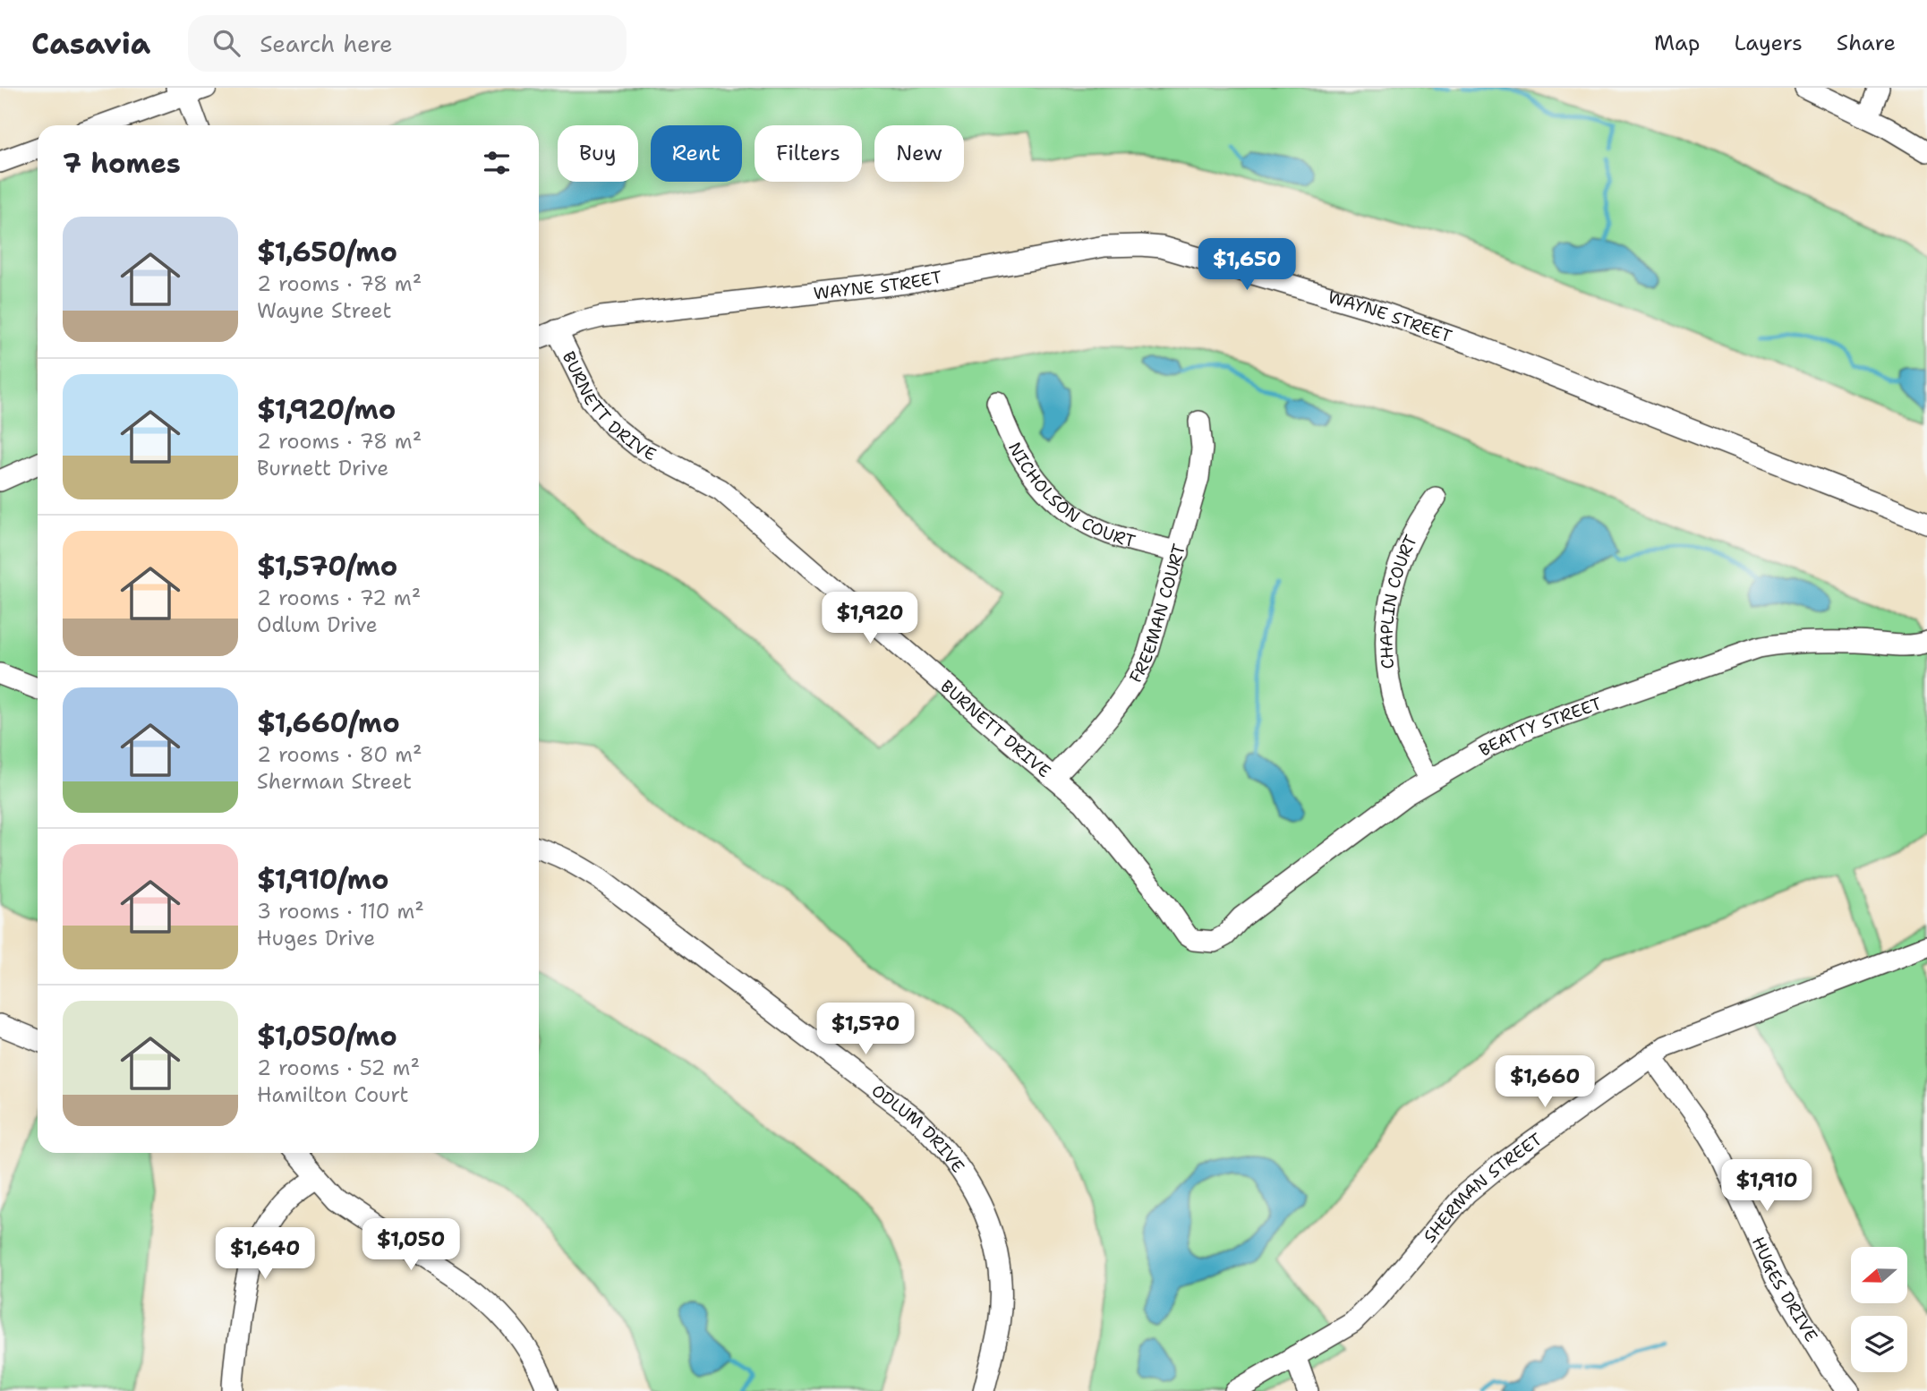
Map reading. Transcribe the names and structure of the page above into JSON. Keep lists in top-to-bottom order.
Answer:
{
  "streets": {
    "street": [
      "WAYNE STREET",
      "BURNETT DRIVE",
      "NICHOLSON COURT",
      "CHAPLIN COURT",
      "FREEMAN COURT",
      "BEATTY STREET",
      "ODLUM DRIVE",
      "SHERMAN STREET",
      "HUGES DRIVE"
    ]
  },
  "crossings": [
    ["WAYNE STREET", "BURNETT DRIVE"],
    ["BURNETT DRIVE", "FREEMAN COURT"],
    ["BURNETT DRIVE", "BEATTY STREET"],
    ["NICHOLSON COURT", "FREEMAN COURT"],
    ["CHAPLIN COURT", "BEATTY STREET"],
    ["SHERMAN STREET", "HUGES DRIVE"]
  ],
  "north": "left",
  "page": {
    "header": "Casavia",
    "search": "Search here",
    "nav": ["Map", "Layers", "Share"],
    "chip": [
      "Buy",
      "Rent",
      "Filters",
      "New"
    ],
    "heading": "7 homes",
    "list": [
      {
        "name": "$1,650/mo",
        "note": "2 rooms · 78 m² · Wayne Street"
      },
      {
        "name": "$1,920/mo",
        "note": "2 rooms · 78 m² · Burnett Drive"
      },
      {
        "name": "$1,570/mo",
        "note": "2 rooms · 72 m² · Odlum Drive"
      },
      {
        "name": "$1,660/mo",
        "note": "2 rooms · 80 m² · Sherman Street"
      },
      {
        "name": "$1,910/mo",
        "note": "3 rooms · 110 m² · Huges Drive"
      },
      {
        "name": "$1,050/mo",
        "note": "2 rooms · 52 m² · Hamilton Court"
      }
    ],
    "price": [
      "$1,650",
      "$1,920",
      "$1,570",
      "$1,660",
      "$1,910",
      "$1,050",
      "$1,640"
    ]
  }
}
